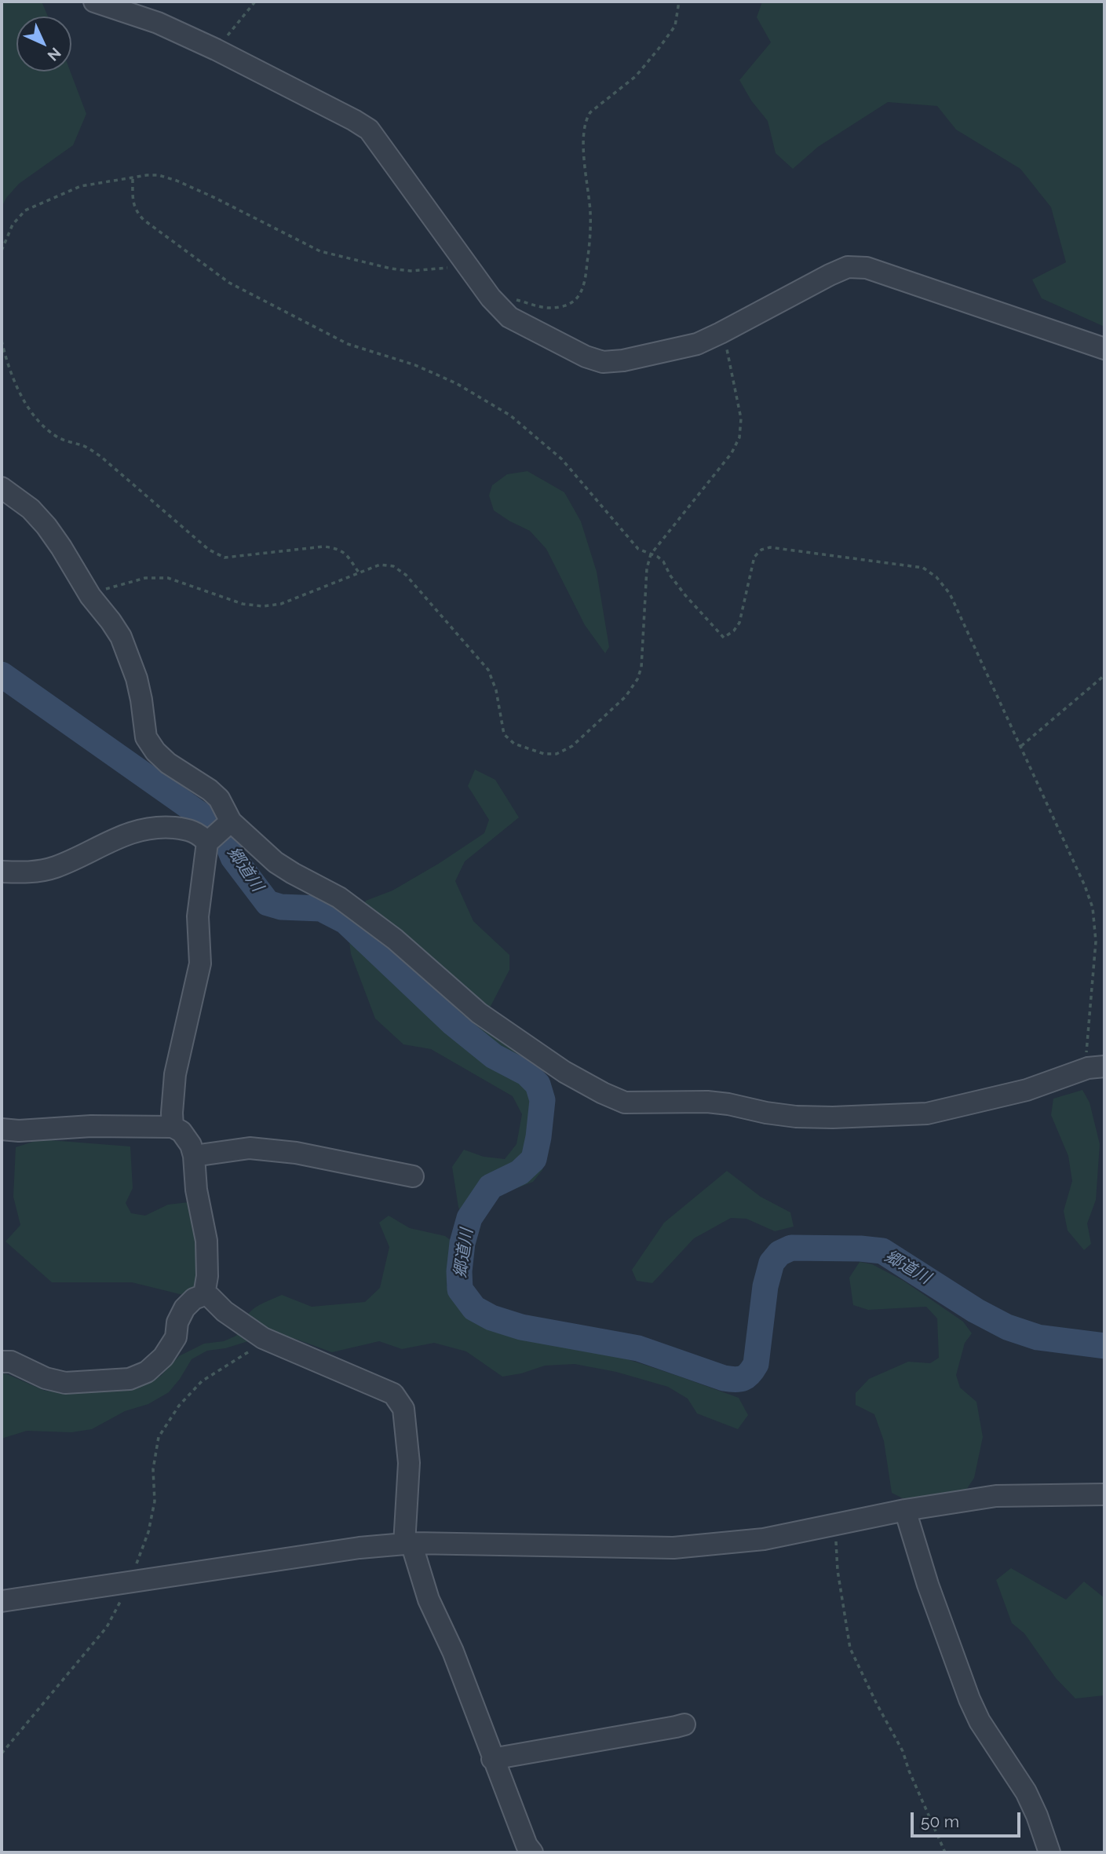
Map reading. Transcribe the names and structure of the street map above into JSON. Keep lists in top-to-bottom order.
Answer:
{
  "water": ["郷道川"],
  "scale_bar": "50 m",
  "north": "bottom right"
}
